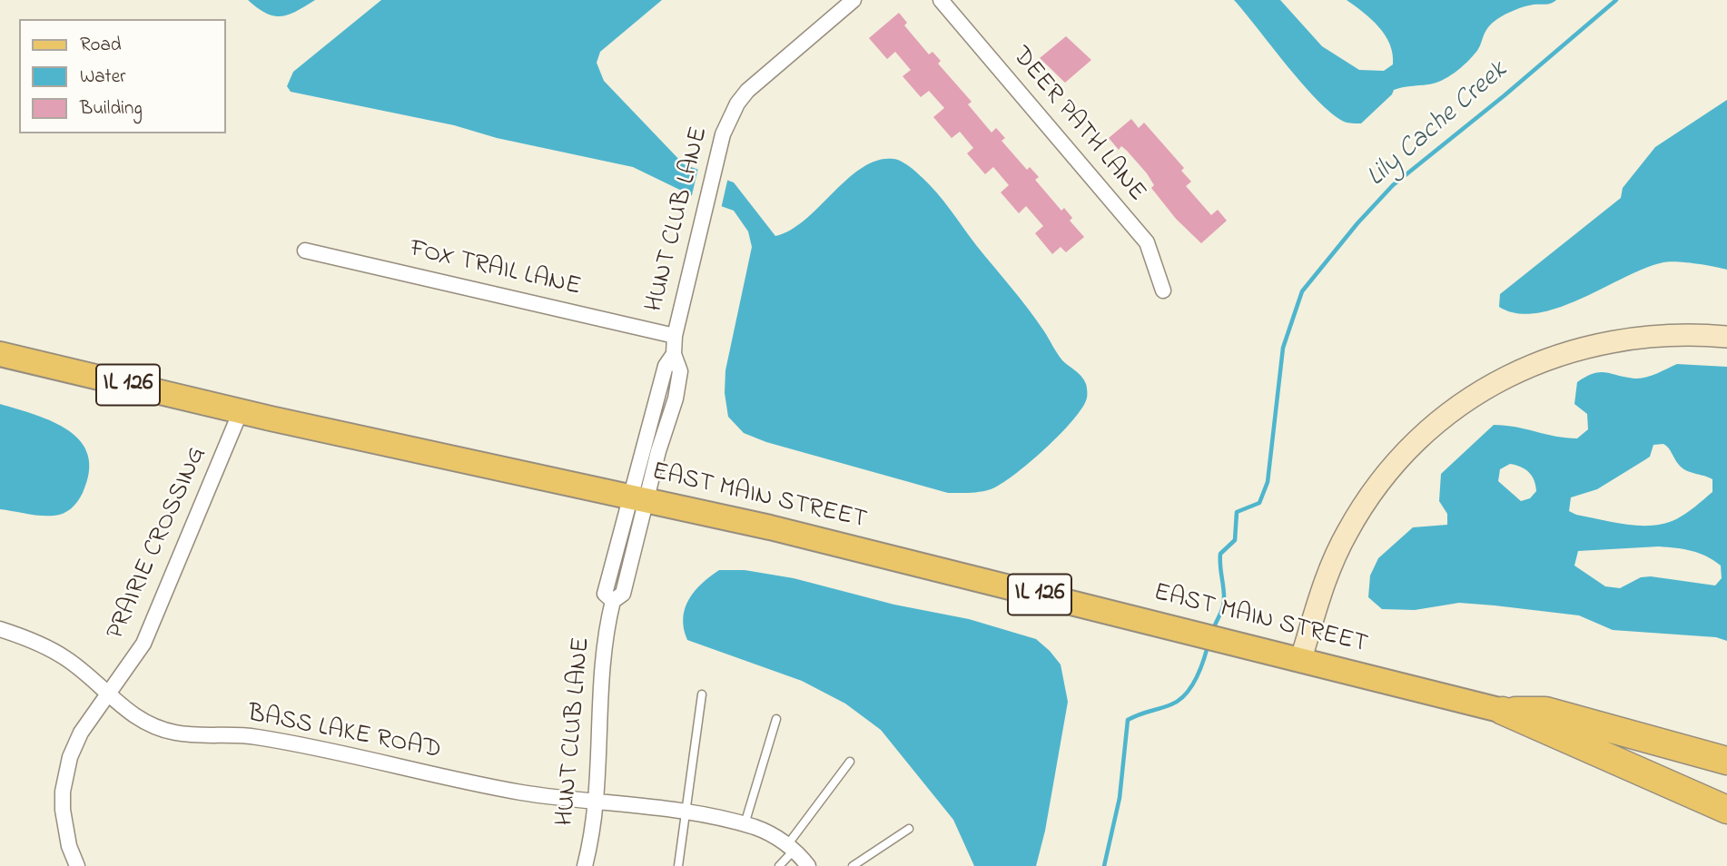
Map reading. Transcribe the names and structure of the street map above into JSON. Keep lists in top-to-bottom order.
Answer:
{
  "streets": {
    "main road": ["IL 126", "EAST MAIN STREET"],
    "street": [
      "DEER PATH LANE",
      "HUNT CLUB LANE",
      "FOX TRAIL LANE",
      "PRAIRIE CROSSING",
      "BASS LAKE ROAD"
    ]
  },
  "crossings": [
    ["HUNT CLUB LANE", "FOX TRAIL LANE"],
    ["HUNT CLUB LANE", "EAST MAIN STREET"],
    ["HUNT CLUB LANE", "BASS LAKE ROAD"],
    ["EAST MAIN STREET", "PRAIRIE CROSSING"],
    ["PRAIRIE CROSSING", "BASS LAKE ROAD"]
  ],
  "water": ["Lily Cache Creek"],
  "legend": ["Road", "Water", "Building"]
}
